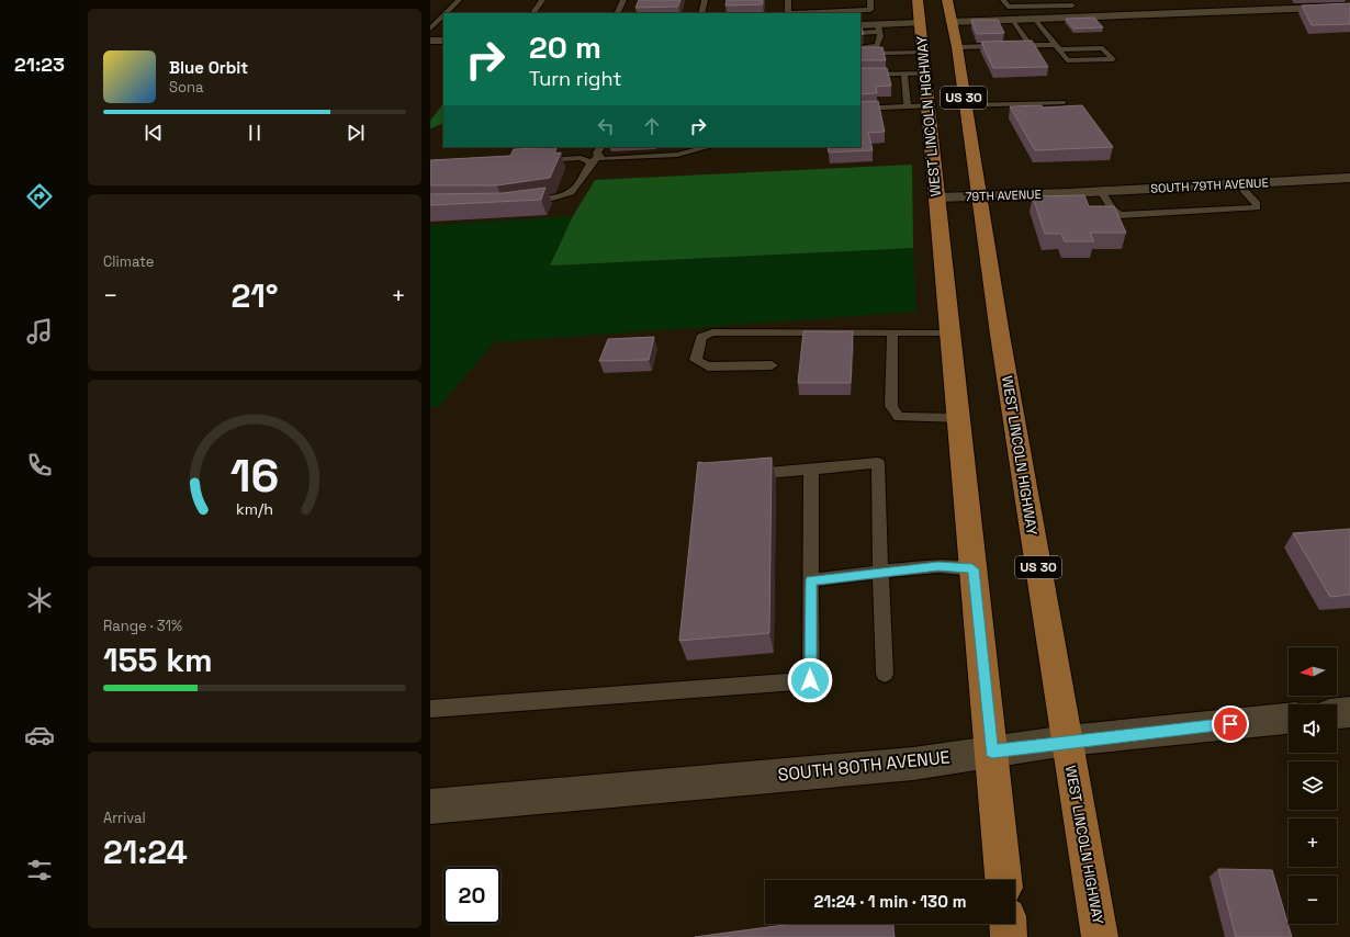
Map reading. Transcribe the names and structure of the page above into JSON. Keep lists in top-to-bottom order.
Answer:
{
  "streets": {
    "main road": ["US 30", "WEST LINCOLN HIGHWAY"],
    "street": ["SOUTH 79TH AVENUE", "79TH AVENUE", "SOUTH 80TH AVENUE"]
  },
  "crossings": [
    ["WEST LINCOLN HIGHWAY", "79TH AVENUE"],
    ["WEST LINCOLN HIGHWAY", "SOUTH 80TH AVENUE"],
    ["SOUTH 79TH AVENUE", "79TH AVENUE"]
  ],
  "north": "left",
  "page": {
    "tabs": "21:23",
    "turn": ["20 m", "Turn right"],
    "song": ["Blue Orbit", "Sona"],
    "tile": [
      "Climate",
      ["Range · 31%", "155 km"],
      ["Arrival", "21:24"]
    ],
    "heat": ["−", "21°", "+"],
    "map_buttons": ["+", "−"],
    "limit": "20",
    "trip": "21:24 · 1 min · 130 m",
    "gauge": ["16", "km/h"]
  }
}
